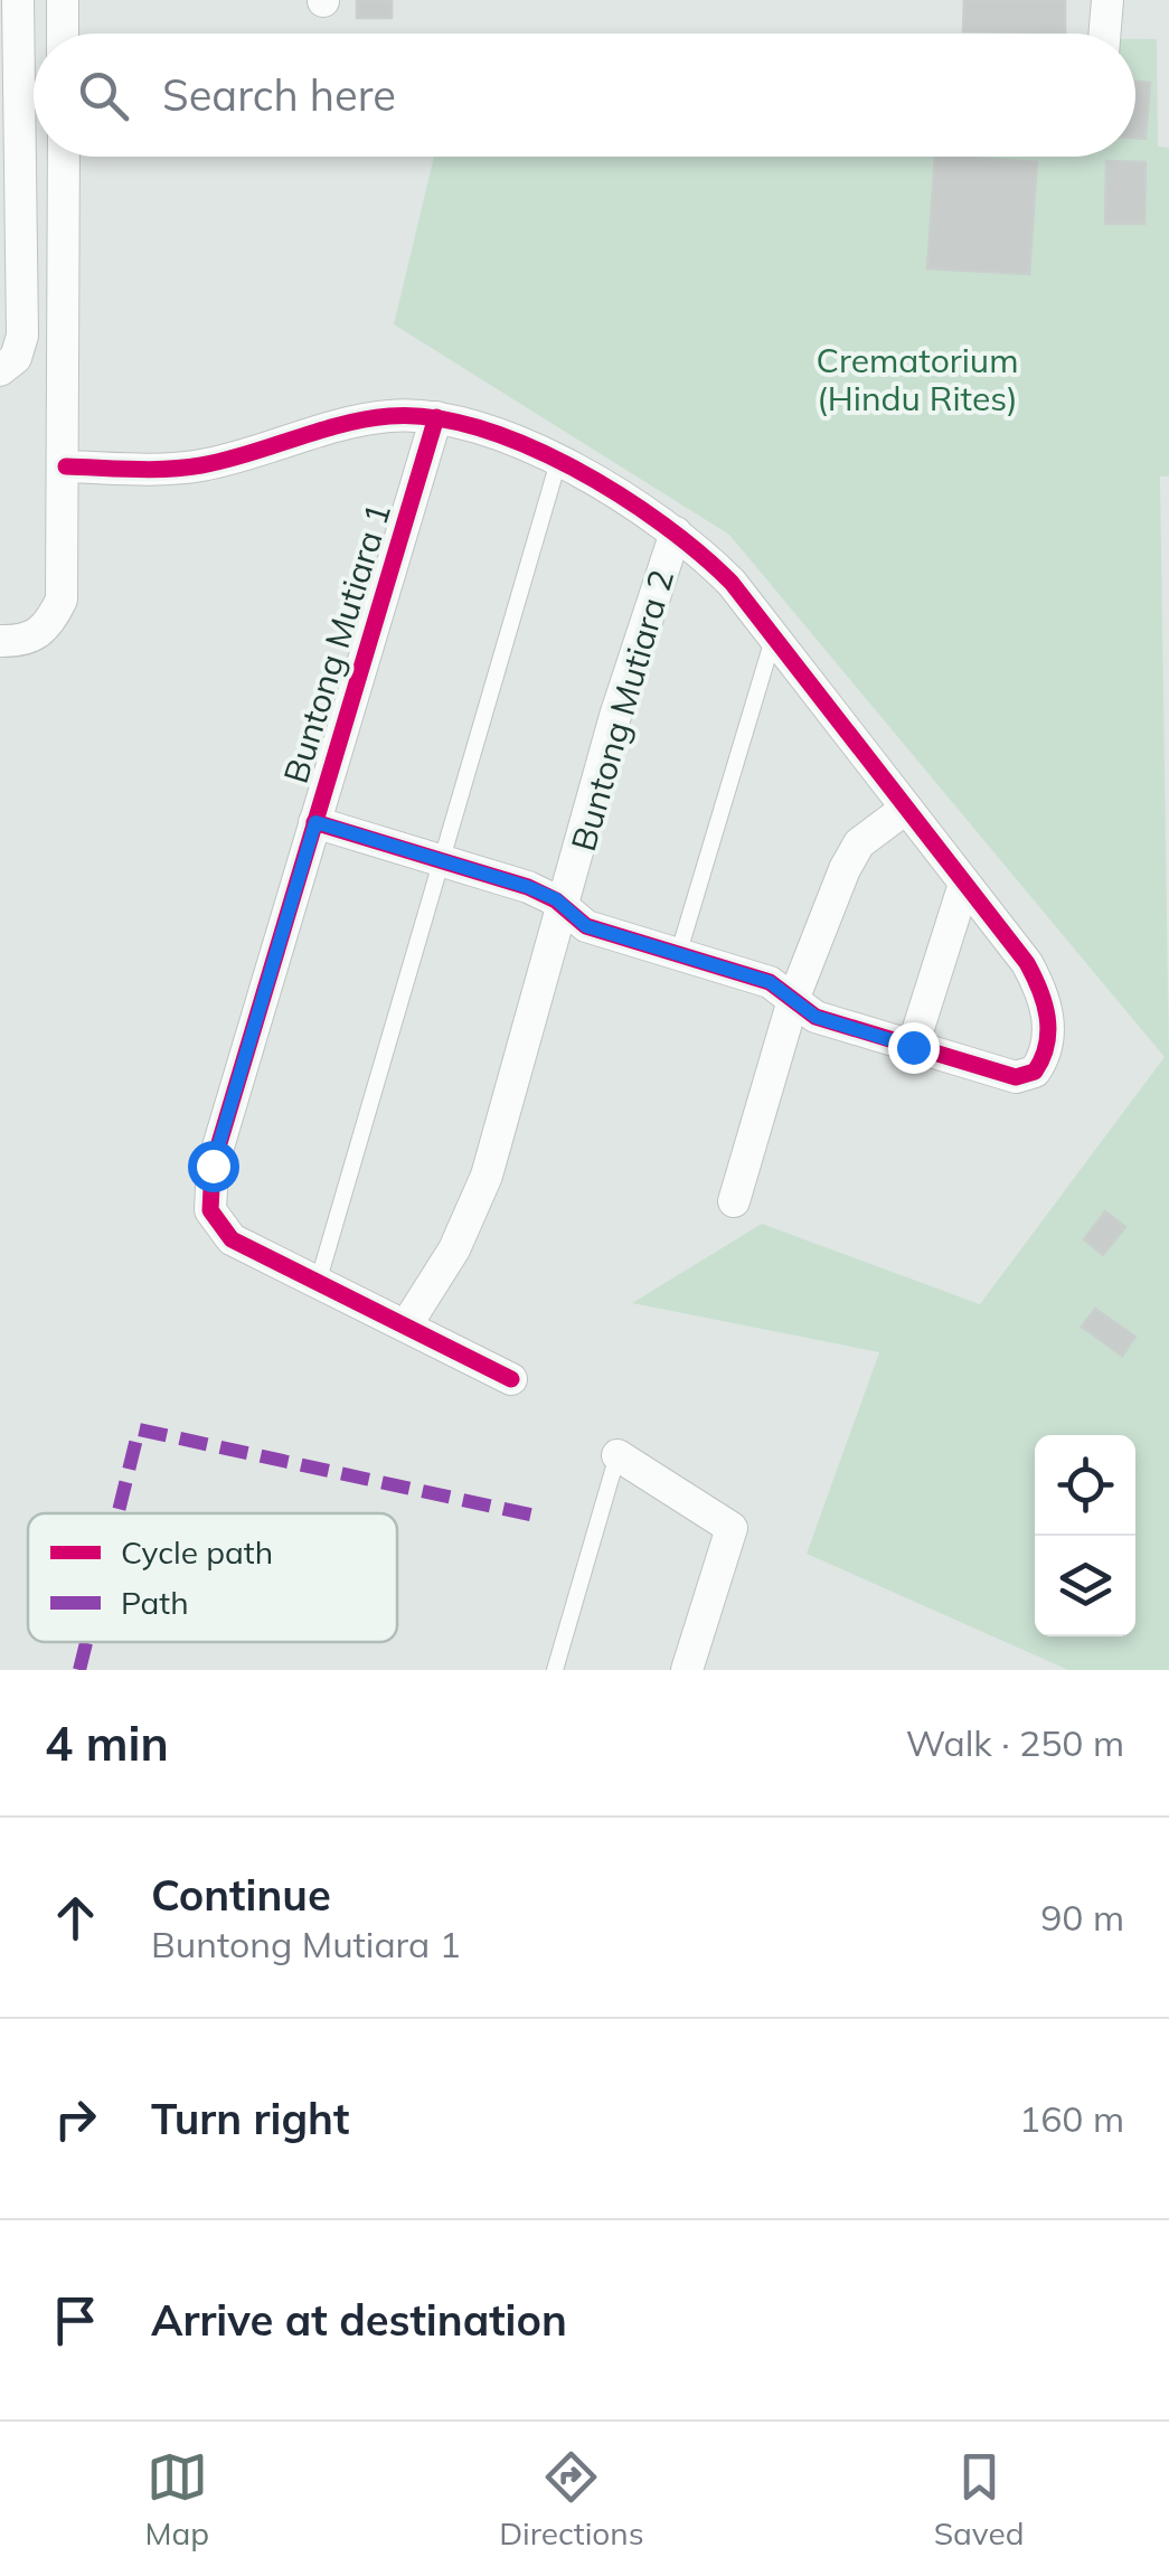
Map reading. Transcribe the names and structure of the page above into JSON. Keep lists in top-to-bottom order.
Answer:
{
  "streets": {
    "street": ["Buntong Mutiara 1", "Buntong Mutiara 2"]
  },
  "crossings": [
    ["Buntong Mutiara 1", "Buntong Mutiara 2"]
  ],
  "parks": ["Crematorium (Hindu Rites)"],
  "legend": ["Cycle path", "Path"],
  "page": {
    "search": "Search here",
    "heading": ["4 min", "Walk · 250 m"],
    "list": [
      ["Continue", "Buntong Mutiara 1", "90 m"],
      ["Turn right", "160 m"],
      "Arrive at destination"
    ],
    "nav": ["Map", "Directions", "Saved"]
  }
}
